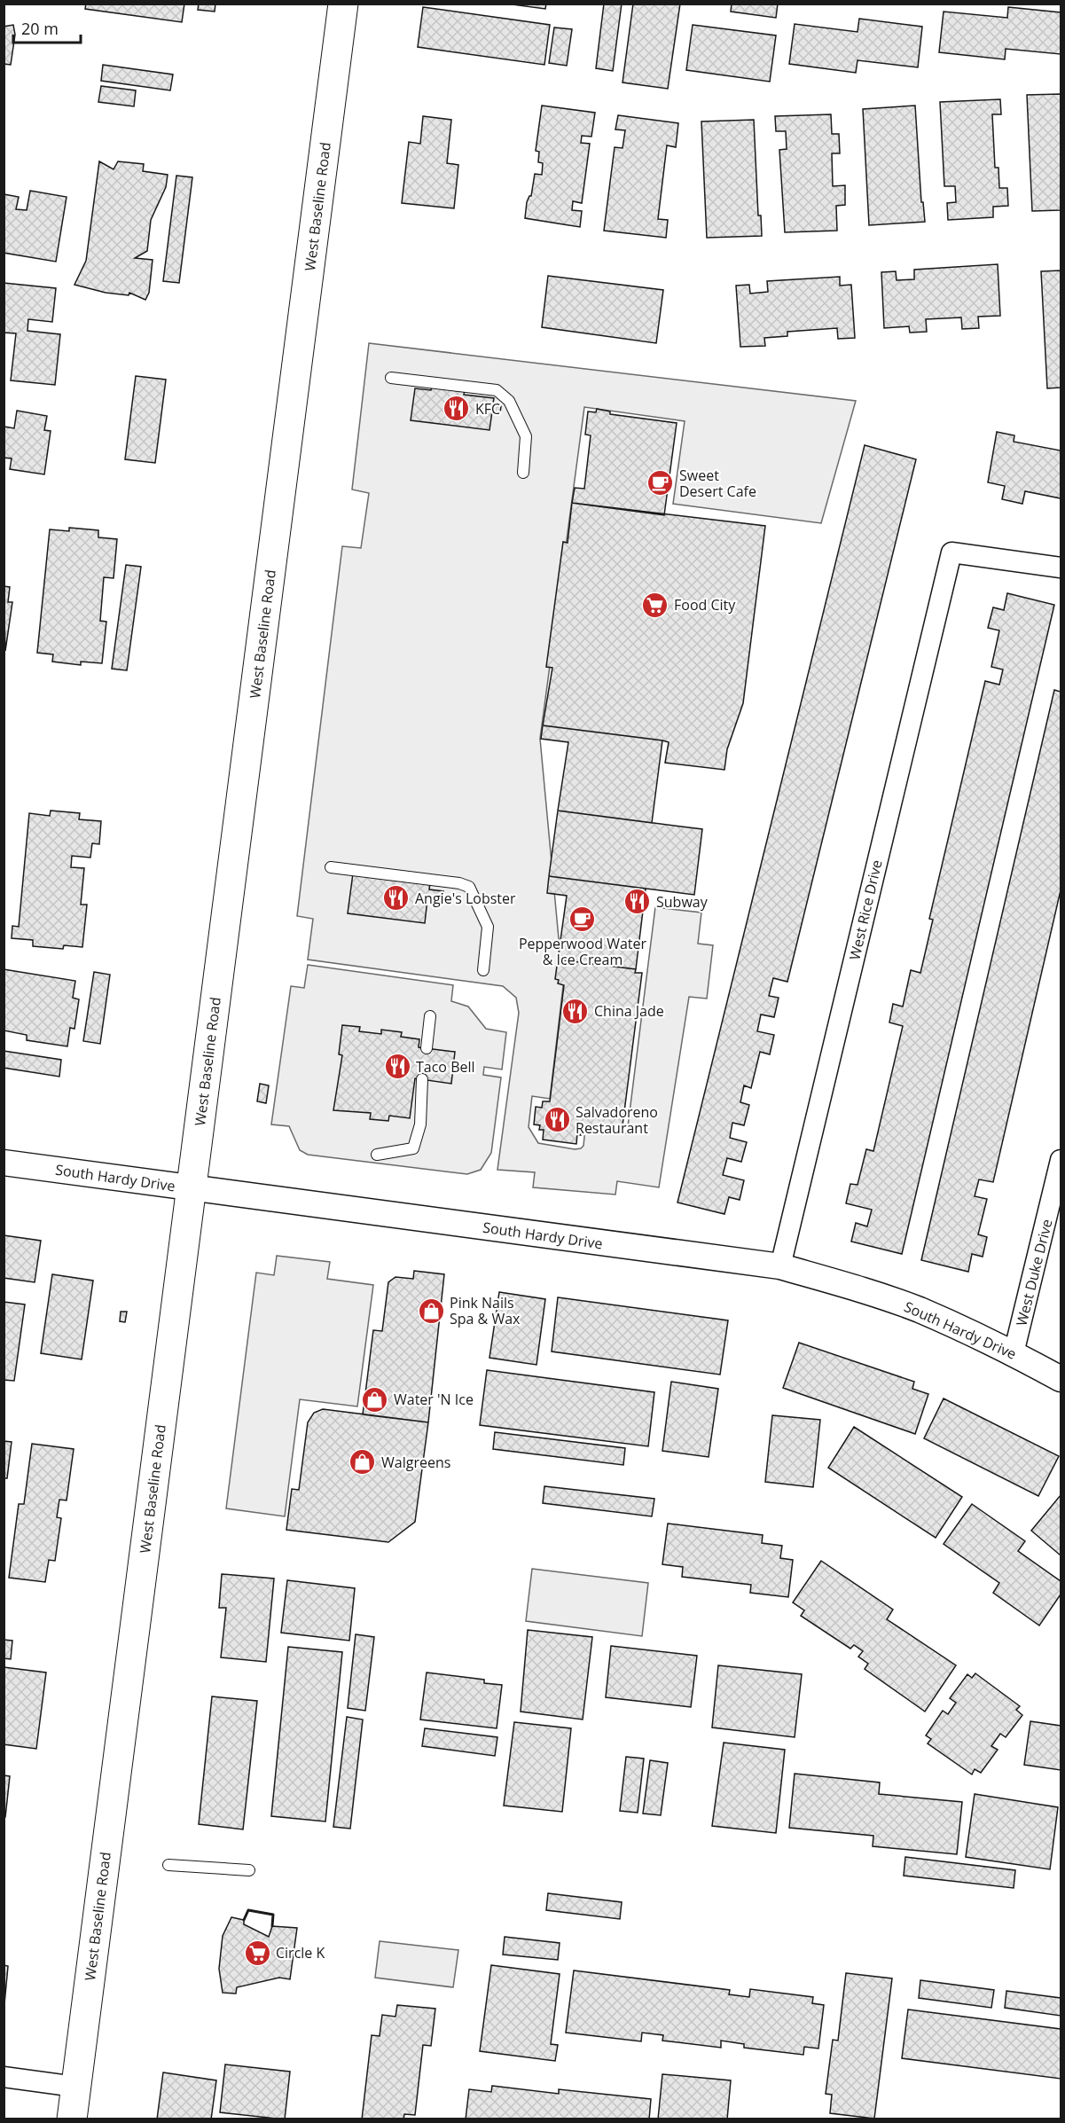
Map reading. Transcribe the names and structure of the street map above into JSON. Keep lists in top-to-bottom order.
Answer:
{
  "streets": {
    "main road": ["West Baseline Road"],
    "street": ["West Rice Drive", "South Hardy Drive", "West Duke Drive"]
  },
  "crossings": [
    ["West Baseline Road", "South Hardy Drive"],
    ["West Rice Drive", "South Hardy Drive"],
    ["South Hardy Drive", "West Duke Drive"]
  ],
  "places": {
    "restaurant": [
      "KFC",
      "Angie's Lobster",
      "Subway",
      "China Jade",
      "Taco Bell",
      "Salvadoreno Restaurant"
    ],
    "cafe": ["Sweet Desert Cafe", "Pepperwood Water & Ice Cream"],
    "supermarket": ["Food City", "Circle K"],
    "shop": ["Pink Nails Spa & Wax", "Water 'N Ice", "Walgreens"]
  },
  "scale_bar": "20 m"
}
